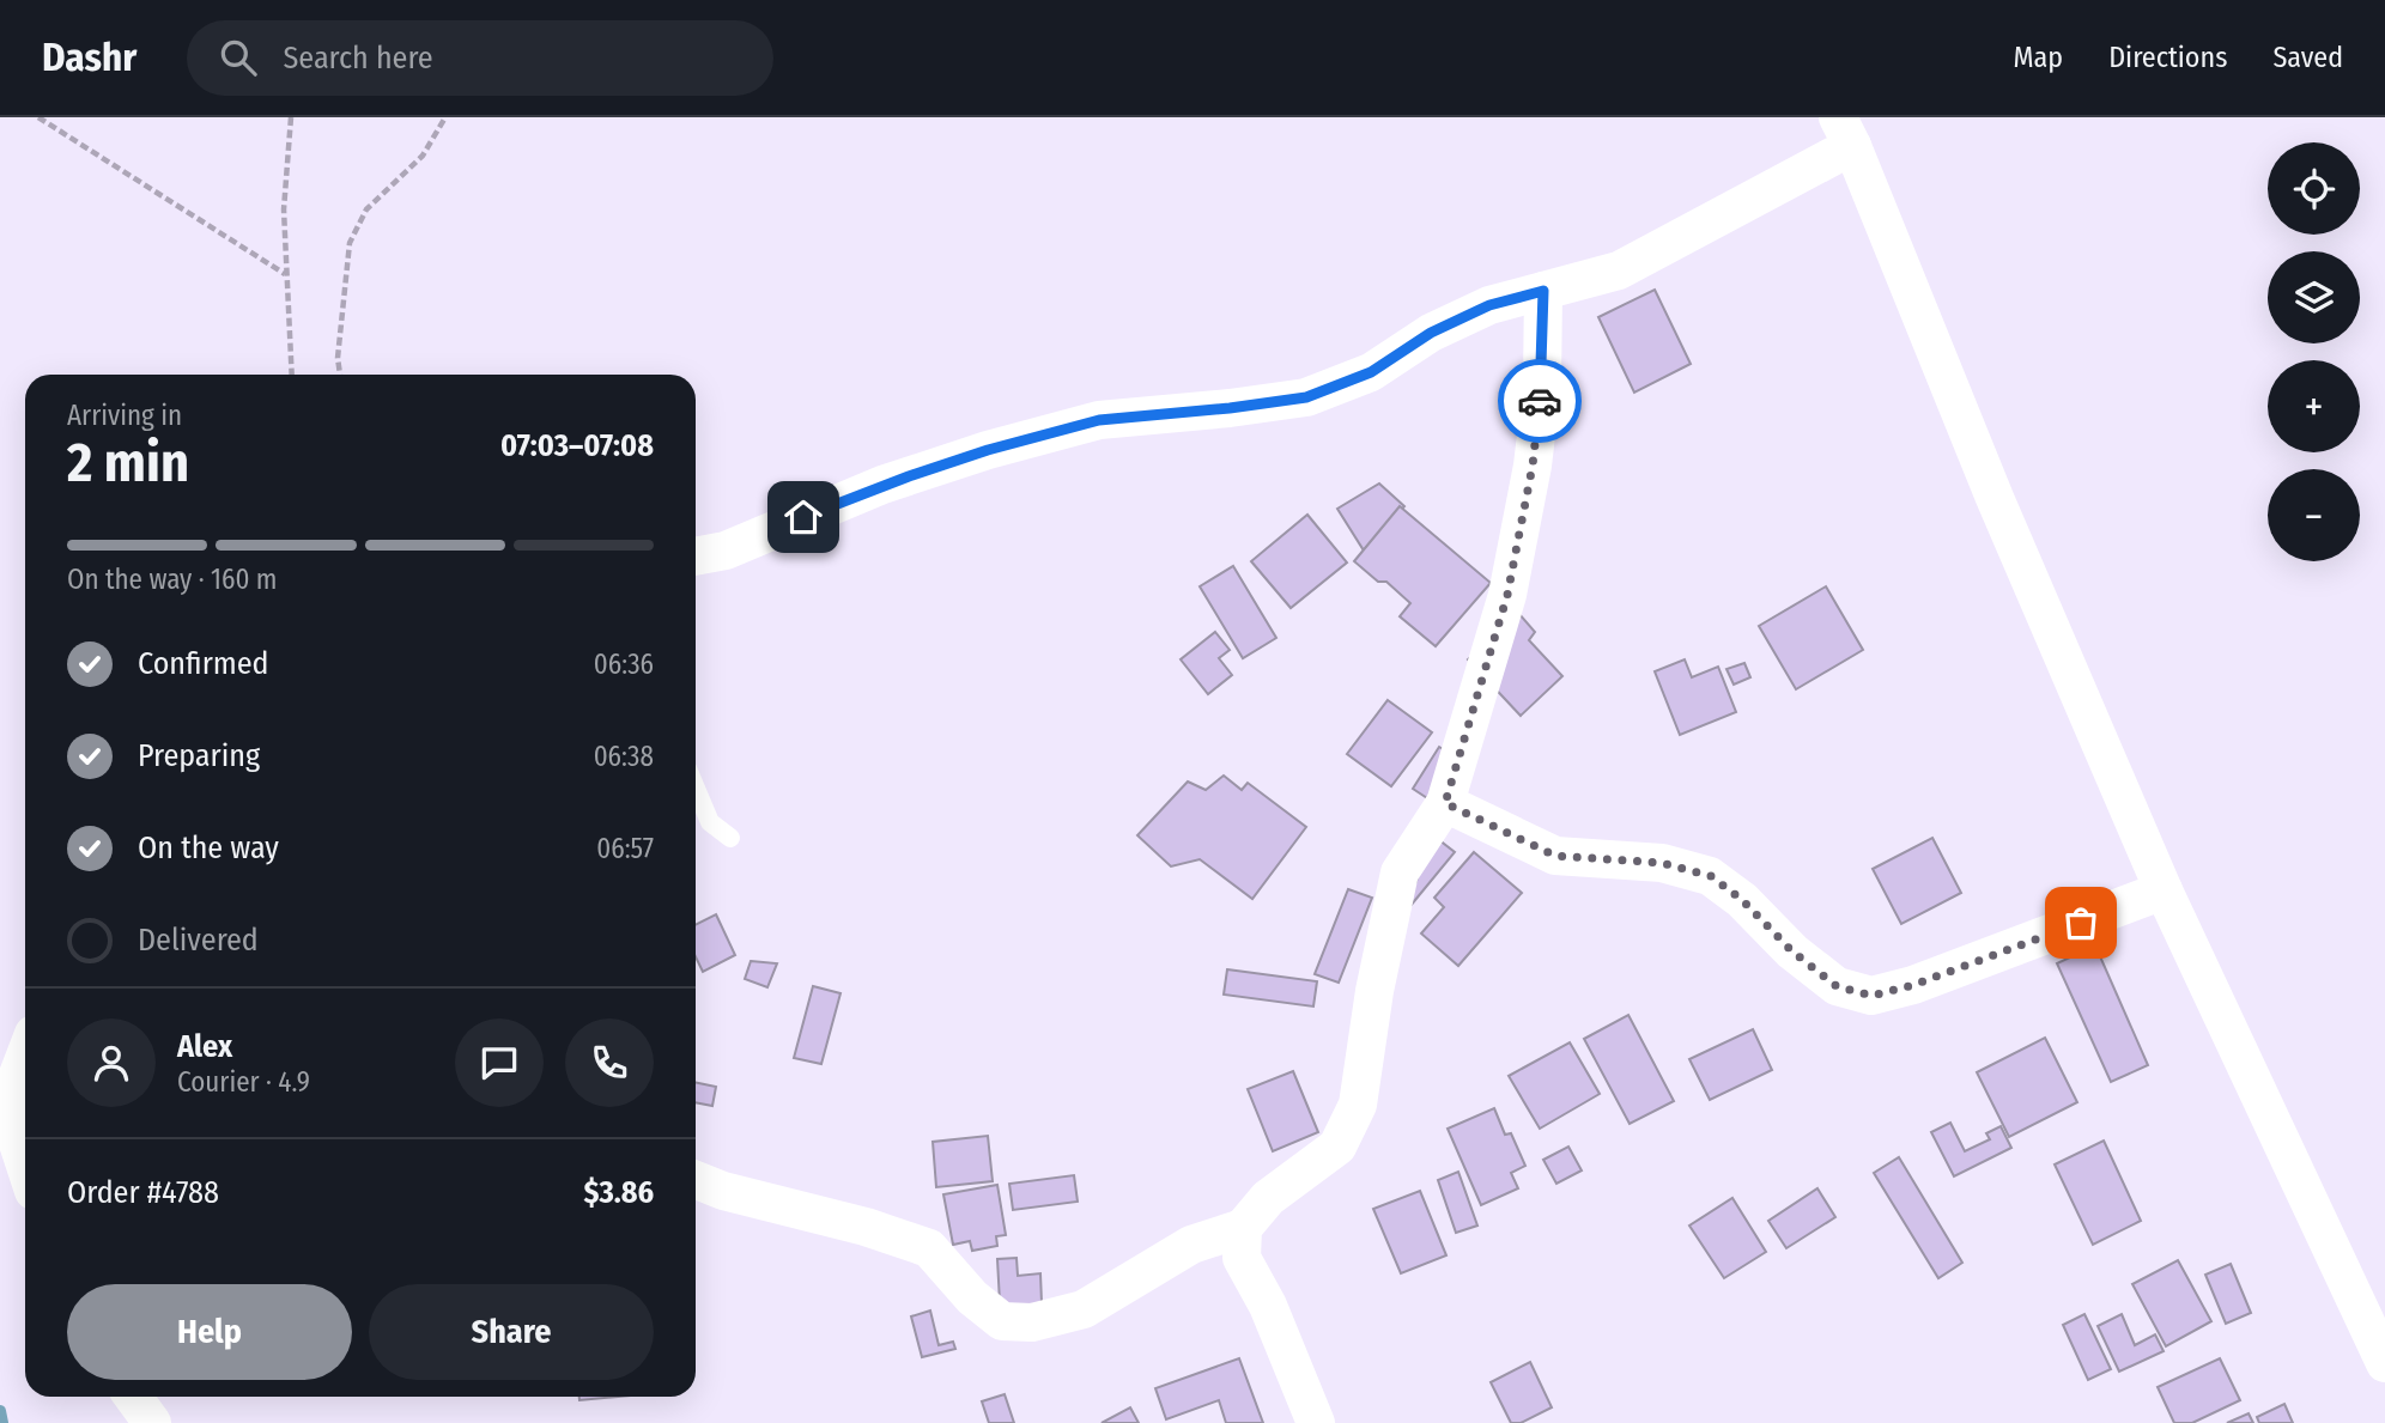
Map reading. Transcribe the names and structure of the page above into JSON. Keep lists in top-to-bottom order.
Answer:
{
  "page": {
    "header": "Dashr",
    "search": "Search here",
    "nav": ["Map", "Directions", "Saved"],
    "map_buttons": ["+", "−"],
    "heading": ["2 min", "Arriving in", "07:03–07:08"],
    "panel": [
      "Alex",
      "Courier · 4.9",
      "Order #4788",
      "$3.86"
    ],
    "bar": "On the way · 160 m",
    "list": [
      ["Confirmed", "06:36"],
      ["Preparing", "06:38"],
      ["On the way", "06:57"],
      "Delivered"
    ],
    "buttons": ["Help", "Share"]
  }
}
